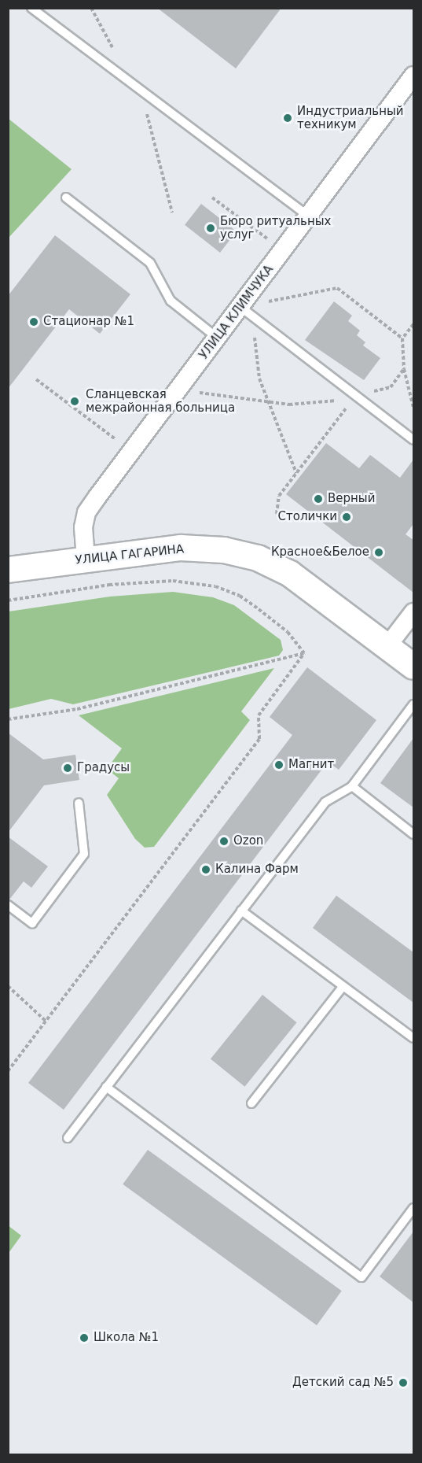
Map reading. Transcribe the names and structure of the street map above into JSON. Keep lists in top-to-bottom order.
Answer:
{
  "streets": {
    "main road": ["УЛИЦА ГАГАРИНА"],
    "street": ["УЛИЦА КЛИМЧУКА"]
  },
  "crossings": [
    ["УЛИЦА КЛИМЧУКА", "УЛИЦА ГАГАРИНА"]
  ],
  "places": [
    "Индустриальный техникум",
    "Бюро ритуальных услуг",
    "Стационар №1",
    "Сланцевская межрайонная больница",
    "Верный",
    "Столички",
    "Красное&Белое",
    "Магнит",
    "Градусы",
    "Ozon",
    "Калина Фарм",
    "Школа №1",
    "Детский сад №5"
  ]
}
